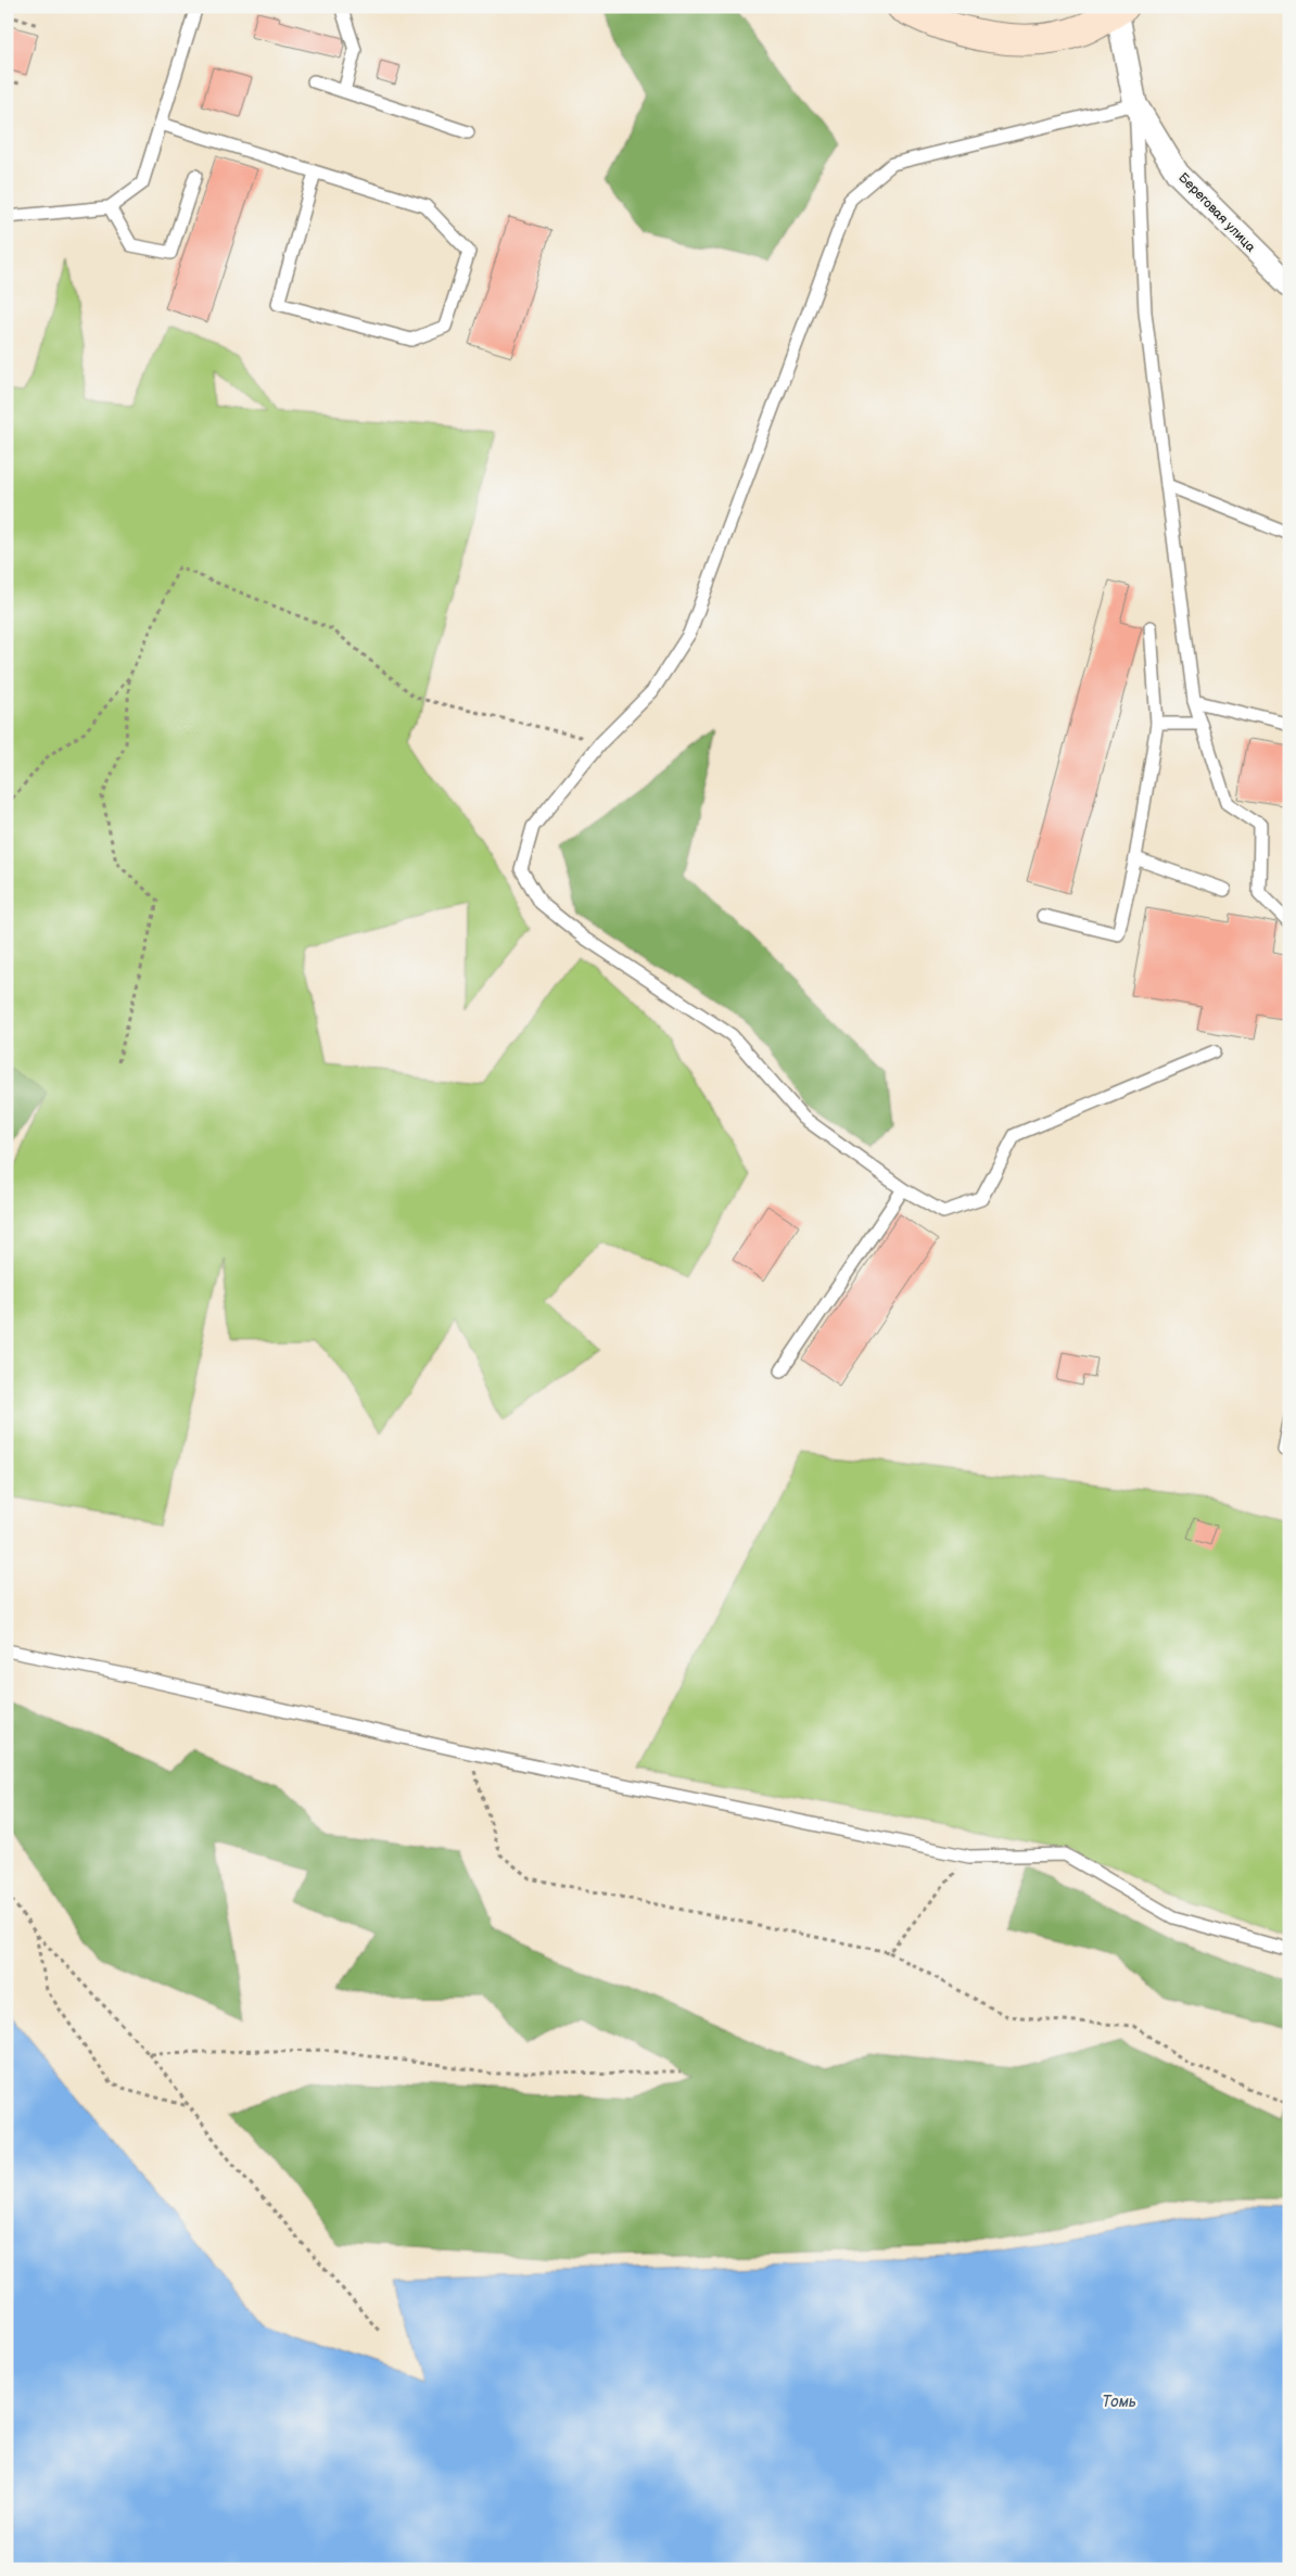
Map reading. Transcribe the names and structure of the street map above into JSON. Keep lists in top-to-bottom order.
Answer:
{
  "streets": {
    "street": ["Береговая улица"]
  },
  "water": ["Томь"]
}
